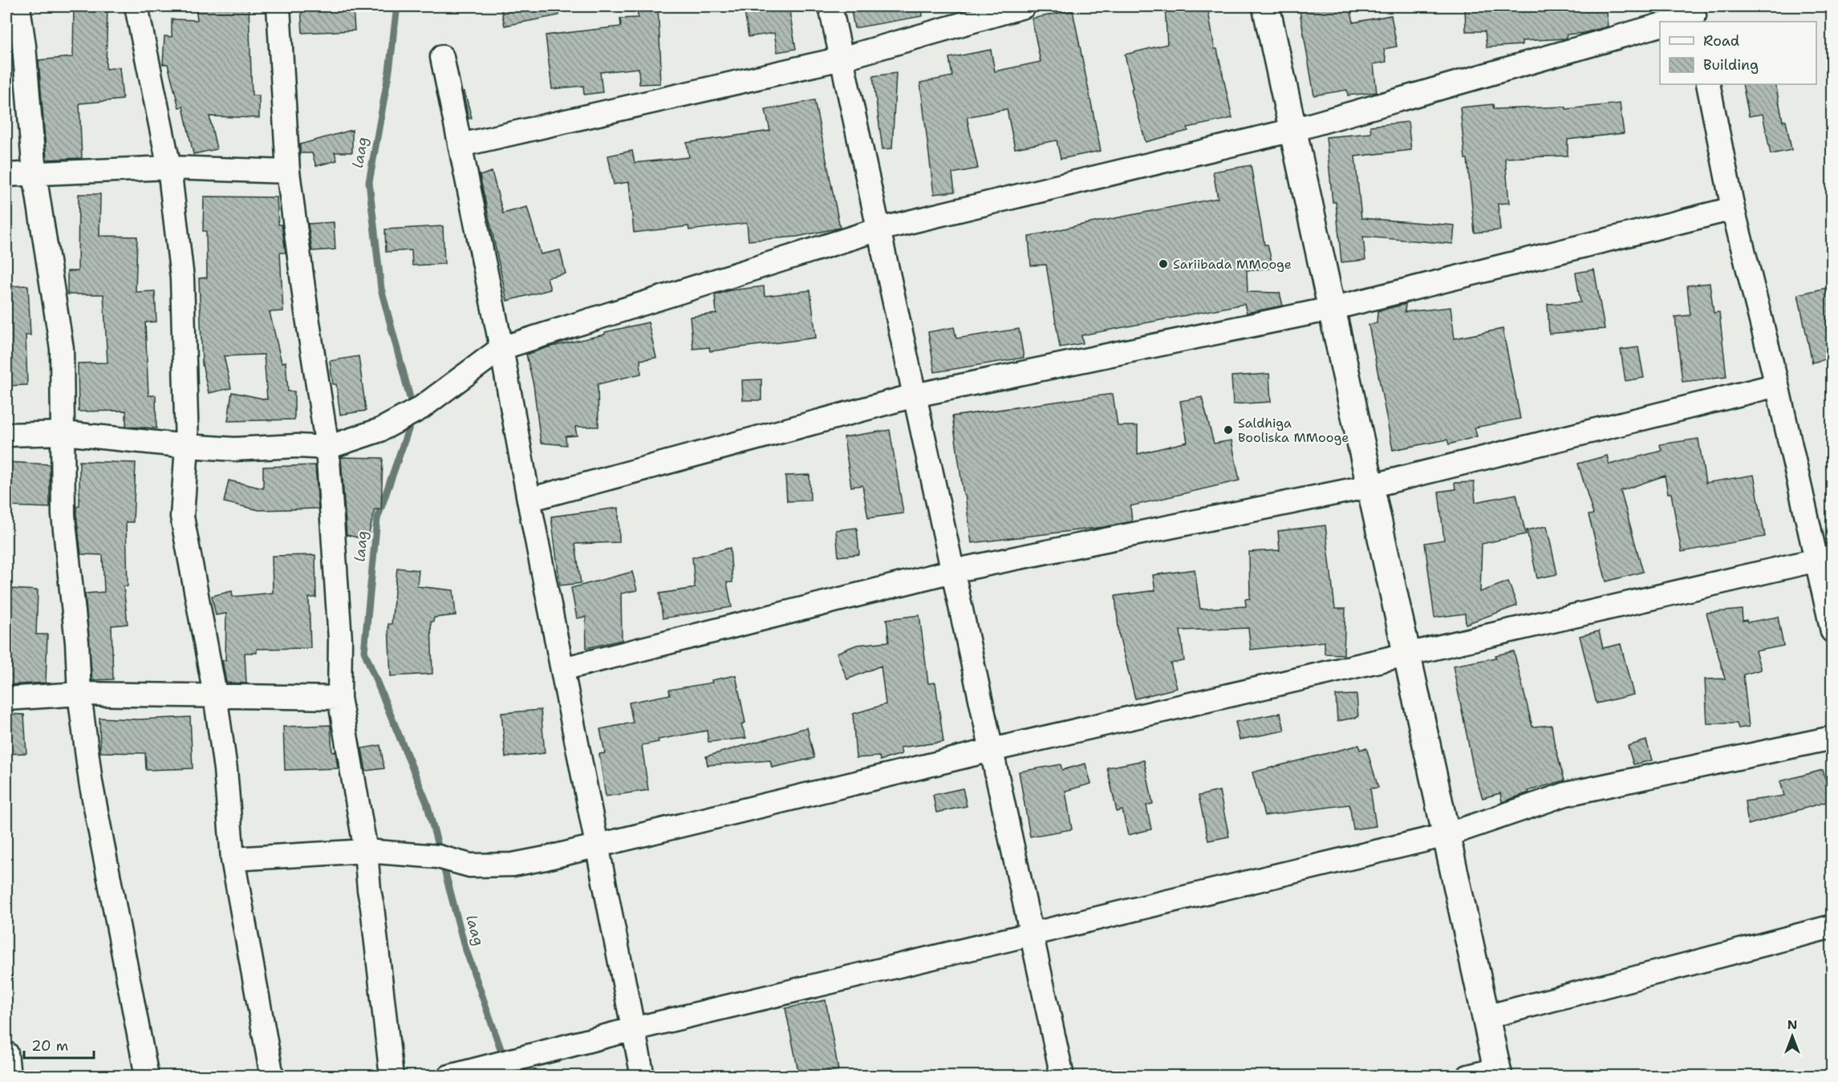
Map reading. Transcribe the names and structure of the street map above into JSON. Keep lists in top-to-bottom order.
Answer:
{
  "water": ["laag"],
  "places": ["Sariibada MMooge", "Saldhiga Booliska MMooge"],
  "legend": ["Road", "Building"],
  "scale_bar": "20 m",
  "north": "top"
}
